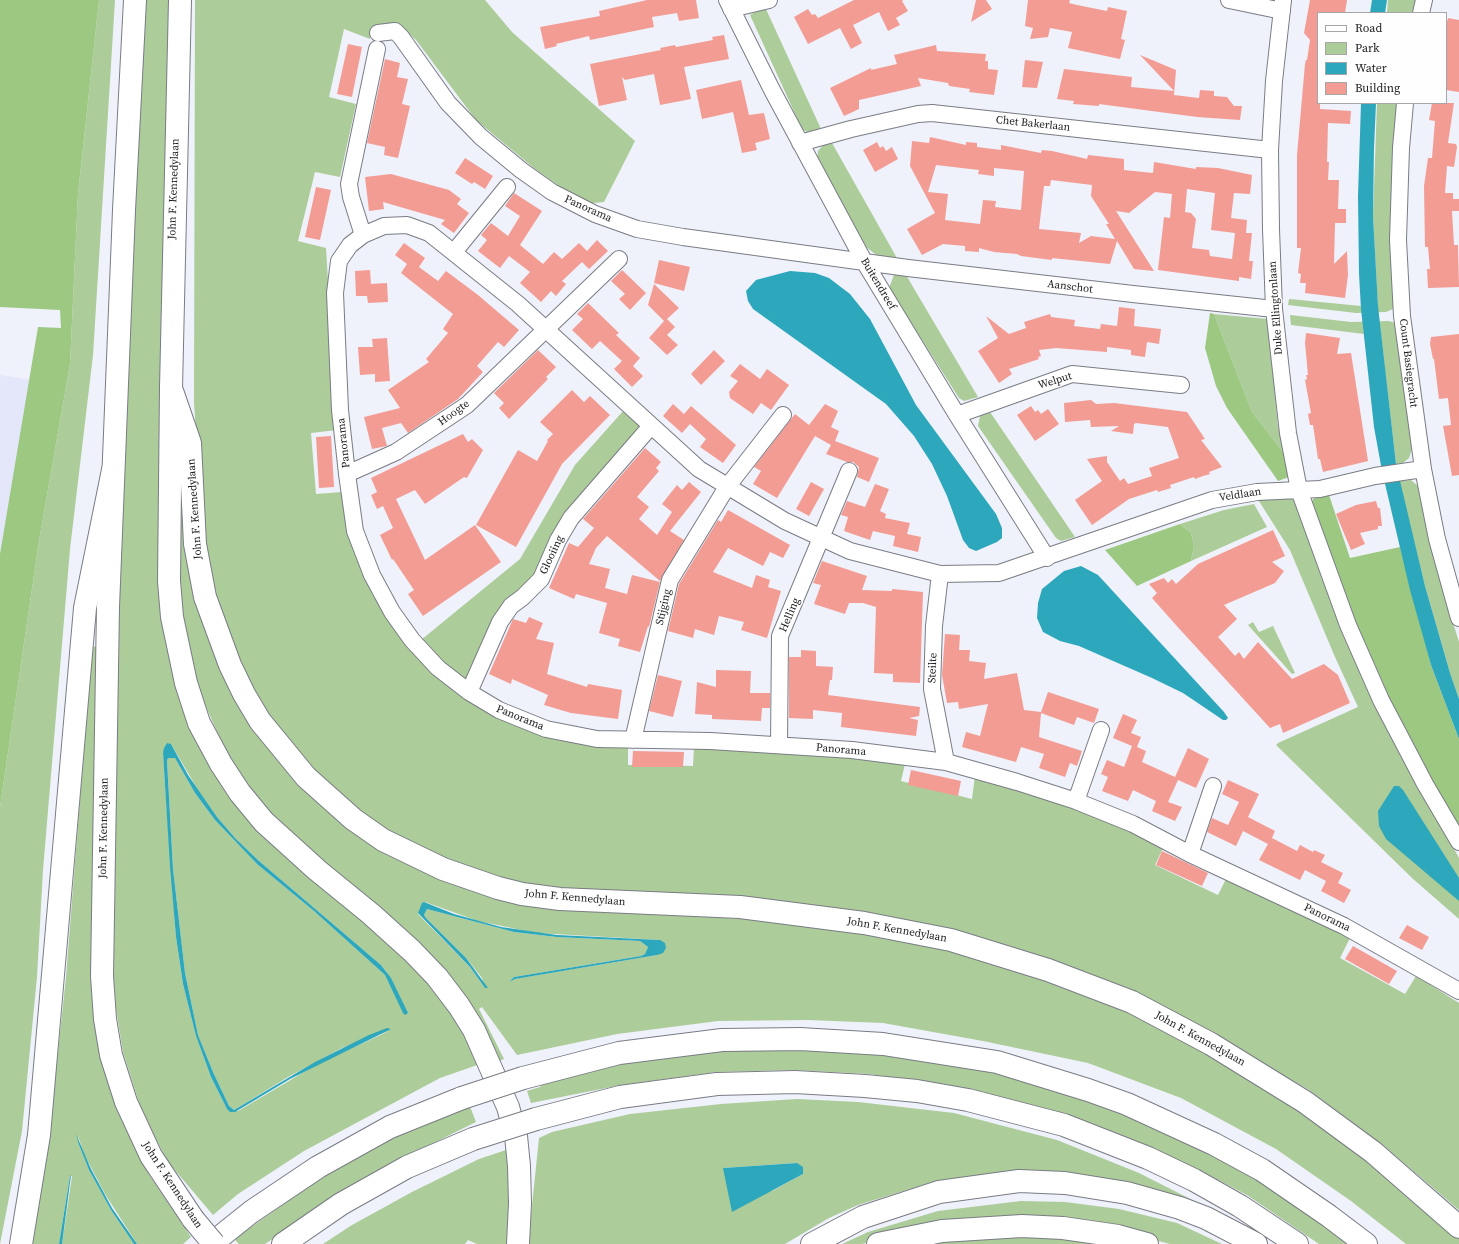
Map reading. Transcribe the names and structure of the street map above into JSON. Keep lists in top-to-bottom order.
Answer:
{
  "streets": {
    "highway": ["John F. Kennedylaan"],
    "street": [
      "Chet Bakerlaan",
      "Panorama",
      "Buitendreef",
      "Aanschot",
      "Duke Ellingtonlaan",
      "Count Basiegracht",
      "Welput",
      "Hoogte",
      "Veldlaan",
      "Glooiing",
      "Stijging",
      "Helling",
      "Steilte"
    ]
  },
  "crossings": [
    ["Chet Bakerlaan", "Buitendreef"],
    ["Chet Bakerlaan", "Duke Ellingtonlaan"],
    ["Panorama", "Buitendreef"],
    ["Panorama", "Aanschot"],
    ["Panorama", "Hoogte"],
    ["Panorama", "Veldlaan"],
    ["Panorama", "Glooiing"],
    ["Panorama", "Stijging"],
    ["Panorama", "Helling"],
    ["Panorama", "Steilte"],
    ["Buitendreef", "Aanschot"],
    ["Buitendreef", "Welput"],
    ["Buitendreef", "Veldlaan"],
    ["Aanschot", "Duke Ellingtonlaan"],
    ["Duke Ellingtonlaan", "Veldlaan"]
  ],
  "legend": [
    "Road",
    "Park",
    "Water",
    "Building"
  ]
}
